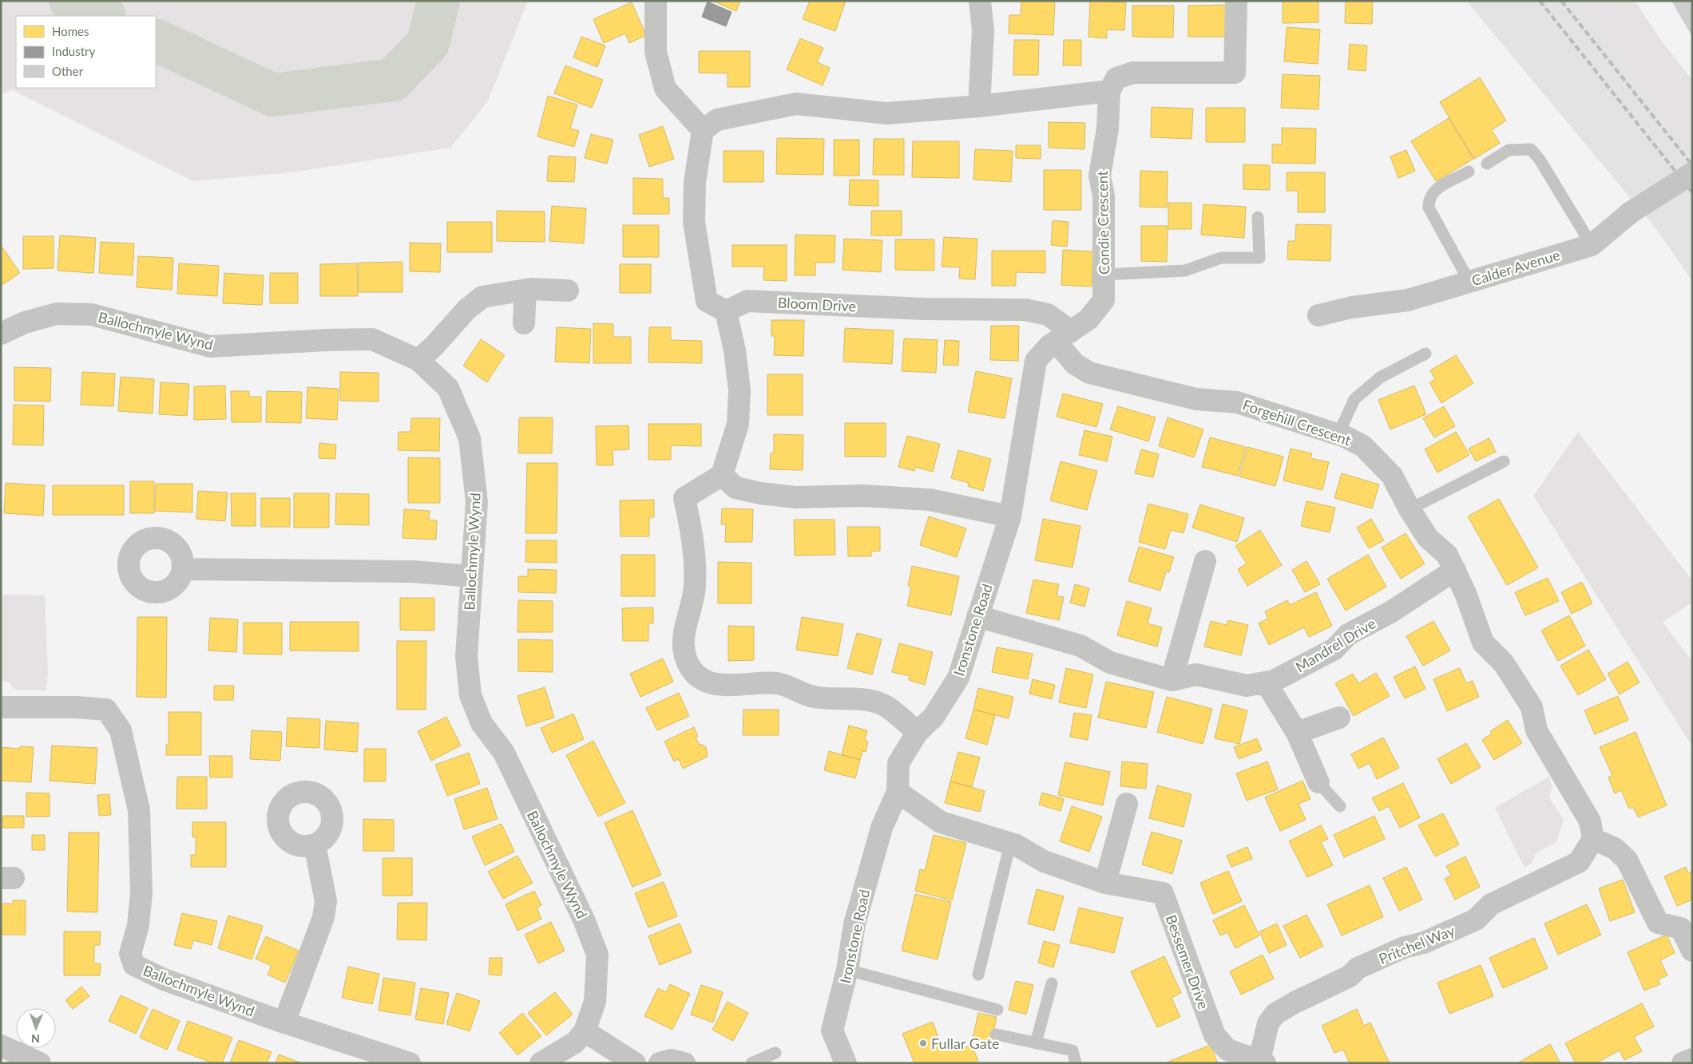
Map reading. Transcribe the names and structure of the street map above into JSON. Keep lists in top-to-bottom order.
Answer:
{
  "streets": {
    "street": [
      "Condie Crescent",
      "Calder Avenue",
      "Bloom Drive",
      "Ballochmyle Wynd",
      "Forgehill Crescent",
      "Ironstone Road",
      "Mandrel Drive",
      "Pritchel Way",
      "Bessemer Drive"
    ]
  },
  "crossings": [
    ["Condie Crescent", "Bloom Drive"],
    ["Condie Crescent", "Forgehill Crescent"],
    ["Condie Crescent", "Ironstone Road"],
    ["Bloom Drive", "Forgehill Crescent"],
    ["Bloom Drive", "Ironstone Road"],
    ["Forgehill Crescent", "Ironstone Road"],
    ["Forgehill Crescent", "Mandrel Drive"],
    ["Forgehill Crescent", "Pritchel Way"],
    ["Ironstone Road", "Mandrel Drive"],
    ["Ironstone Road", "Bessemer Drive"],
    ["Pritchel Way", "Bessemer Drive"]
  ],
  "places": ["Fullar Gate"],
  "legend": ["Homes", "Industry", "Other"],
  "north": "bottom"
}
